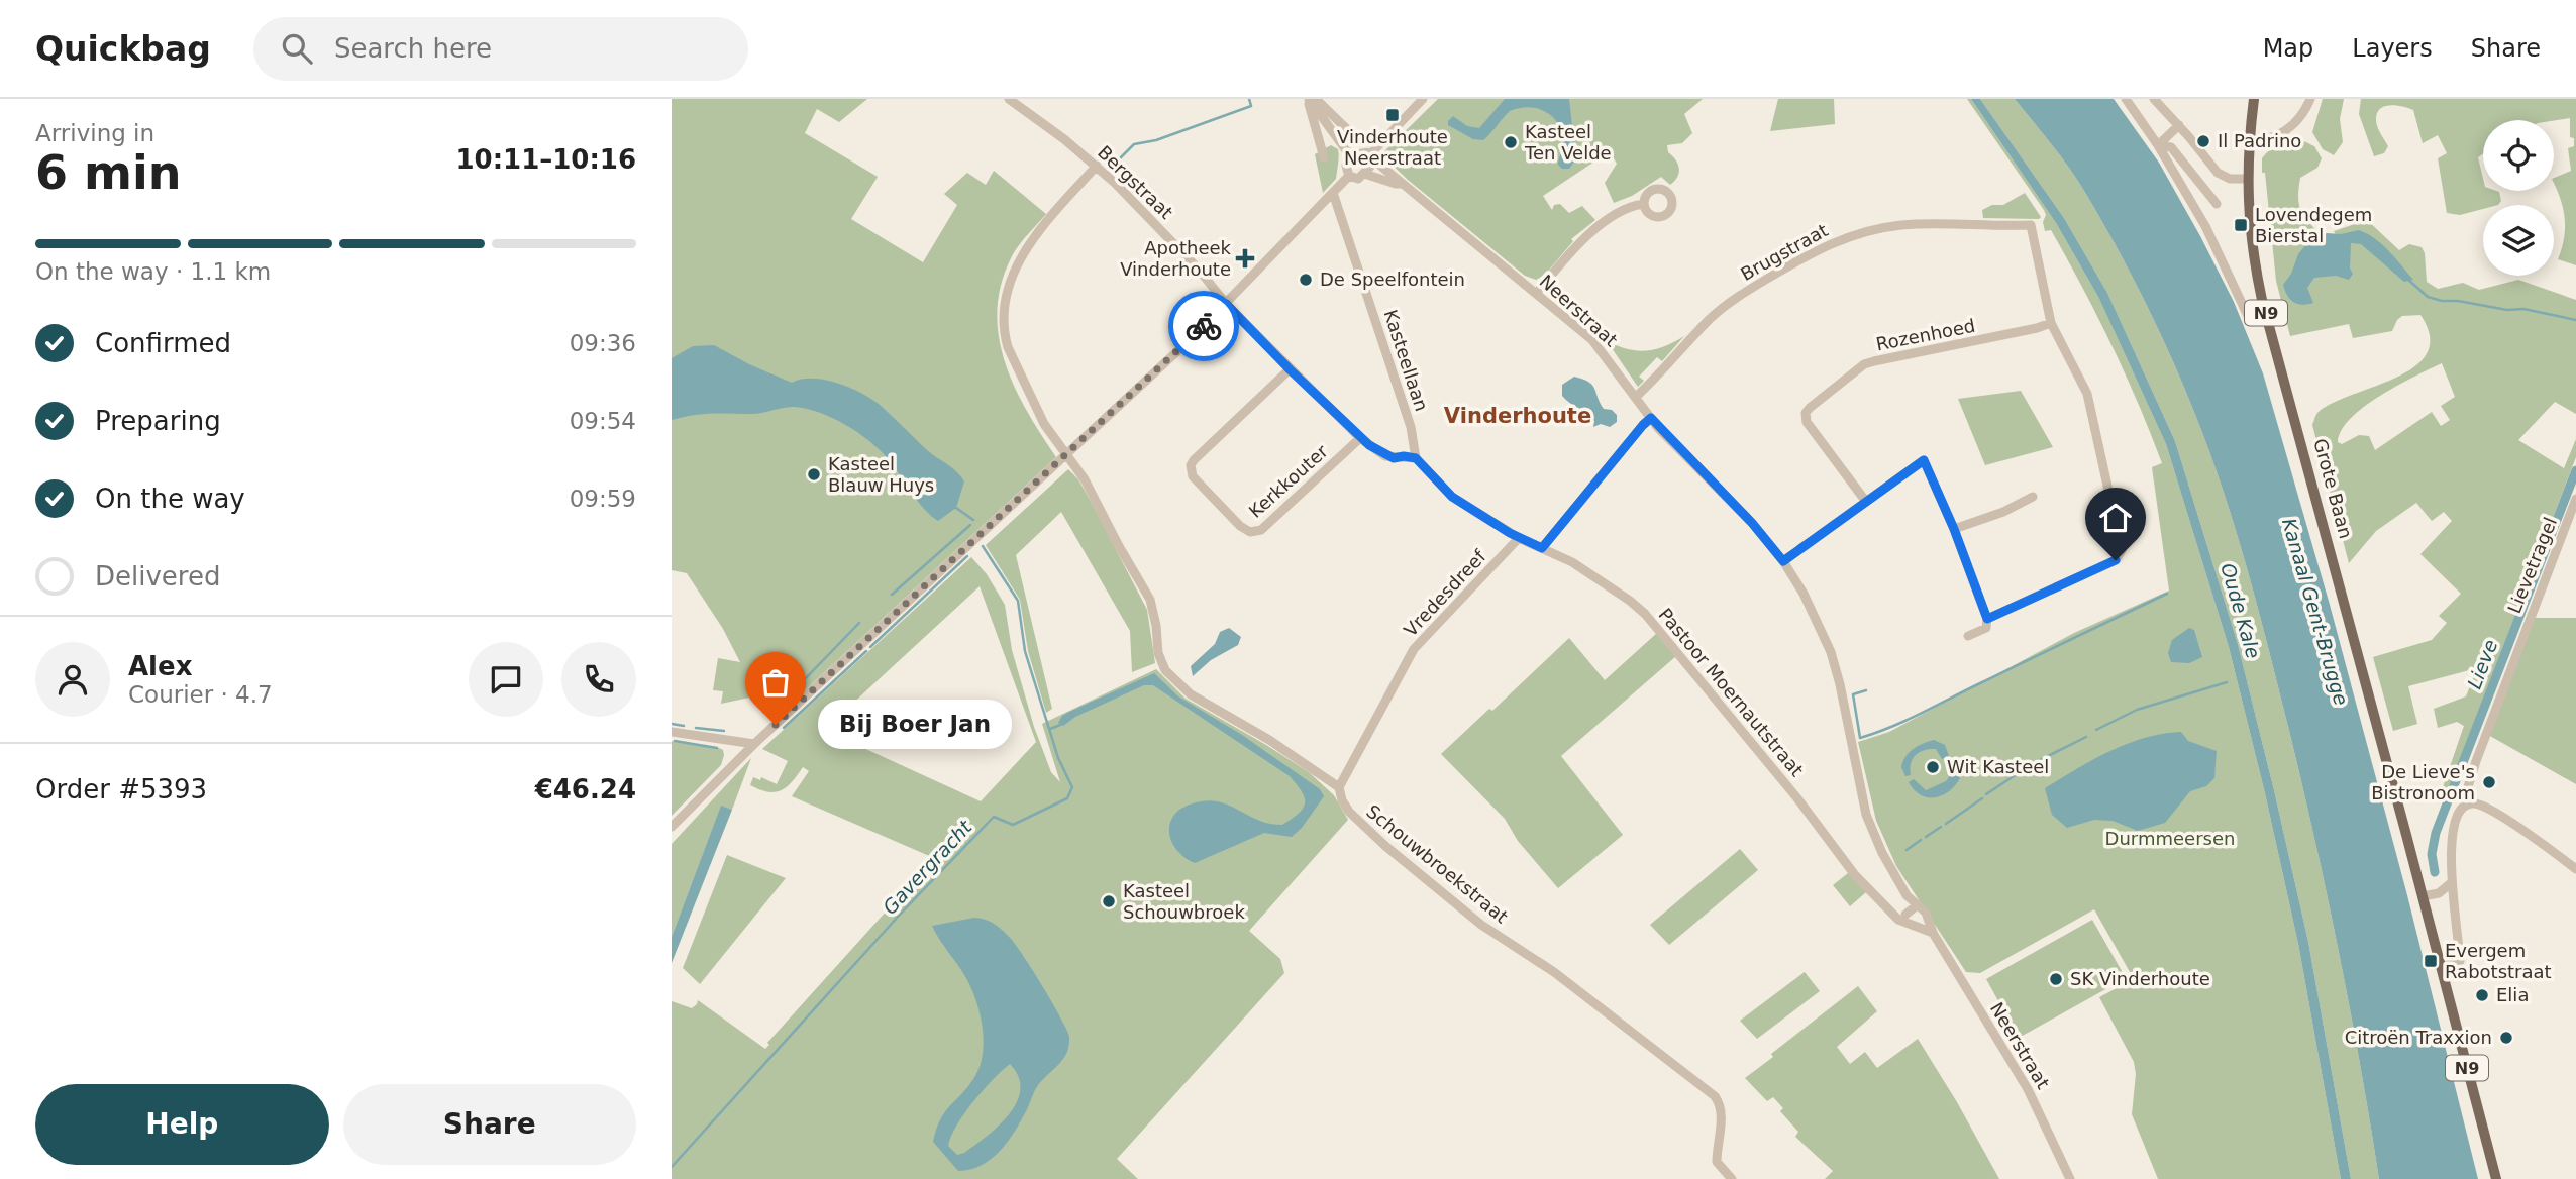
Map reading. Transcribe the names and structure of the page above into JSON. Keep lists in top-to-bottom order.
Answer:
{
  "streets": {
    "main road": ["N9", "Grote Baan"],
    "street": [
      "Bergstraat",
      "Brugstraat",
      "Neerstraat",
      "Rozenhoed",
      "Kasteellaan",
      "Kerkkouter",
      "Lievetragel",
      "Vredesdreef",
      "Pastoor Moernautstraat",
      "Schouwbroekstraat"
    ]
  },
  "crossings": [
    ["Bergstraat", "Kasteellaan"],
    ["Bergstraat", "Kerkkouter"],
    ["Bergstraat", "Pastoor Moernautstraat"],
    ["Bergstraat", "Schouwbroekstraat"],
    ["Brugstraat", "Neerstraat"],
    ["Brugstraat", "Rozenhoed"],
    ["Neerstraat", "Pastoor Moernautstraat"],
    ["N9", "Grote Baan"],
    ["Kasteellaan", "Pastoor Moernautstraat"],
    ["Vredesdreef", "Pastoor Moernautstraat"],
    ["Vredesdreef", "Schouwbroekstraat"]
  ],
  "districts": ["Vinderhoute"],
  "water": [
    "Oude Kale",
    "Kanaal Gent-Brugge",
    "Lieve",
    "Gavergracht"
  ],
  "parks": ["Durmmeersen"],
  "places": {
    "transit": ["Vinderhoute Neerstraat", "Lovendegem Bierstal", "Evergem Rabotstraat"],
    "other": [
      "Il Padrino",
      "Kasteel Ten Velde",
      "De Speelfontein",
      "Kasteel Blauw Huys",
      "Bij Boer Jan",
      "Wit Kasteel",
      "De Lieve's Bistronoom",
      "Kasteel Schouwbroek",
      "SK Vinderhoute",
      "Elia",
      "Citroën Traxxion"
    ],
    "health": ["Apotheek Vinderhoute"]
  },
  "page": {
    "header": "Quickbag",
    "search": "Search here",
    "nav": ["Map", "Layers", "Share"],
    "heading": ["6 min", "Arriving in", "10:11–10:16"],
    "panel": [
      "Alex",
      "Courier · 4.7",
      "Order #5393",
      "€46.24"
    ],
    "bar": "On the way · 1.1 km",
    "list": [
      ["Confirmed", "09:36"],
      ["Preparing", "09:54"],
      ["On the way", "09:59"],
      "Delivered"
    ],
    "bubble": "Bij Boer Jan",
    "buttons": ["Help", "Share"]
  }
}
